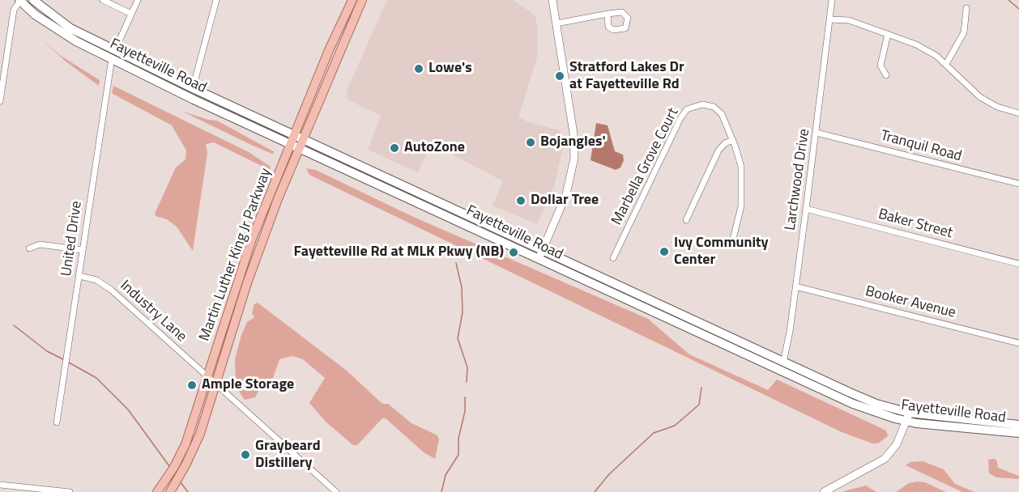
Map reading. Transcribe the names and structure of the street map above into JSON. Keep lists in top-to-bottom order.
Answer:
{
  "streets": {
    "main road": ["Fayetteville Road", "Martin Luther King Jr Parkway"],
    "street": [
      "Tranquil Road",
      "Marbella Grove Court",
      "Larchwood Drive",
      "Baker Street",
      "United Drive",
      "Booker Avenue",
      "Industry Lane"
    ]
  },
  "crossings": [
    ["Fayetteville Road", "Larchwood Drive"],
    ["Fayetteville Road", "United Drive"],
    ["Fayetteville Road", "Martin Luther King Jr Parkway"],
    ["Tranquil Road", "Larchwood Drive"],
    ["Larchwood Drive", "Baker Street"],
    ["Larchwood Drive", "Booker Avenue"],
    ["United Drive", "Industry Lane"],
    ["Martin Luther King Jr Parkway", "Industry Lane"]
  ],
  "places": [
    "Lowe's",
    "Stratford Lakes Dr at Fayetteville Rd",
    "Bojangles'",
    "AutoZone",
    "Dollar Tree",
    "Ivy Community Center",
    "Fayetteville Rd at MLK Pkwy (NB)",
    "Ample Storage",
    "Graybeard Distillery"
  ]
}
